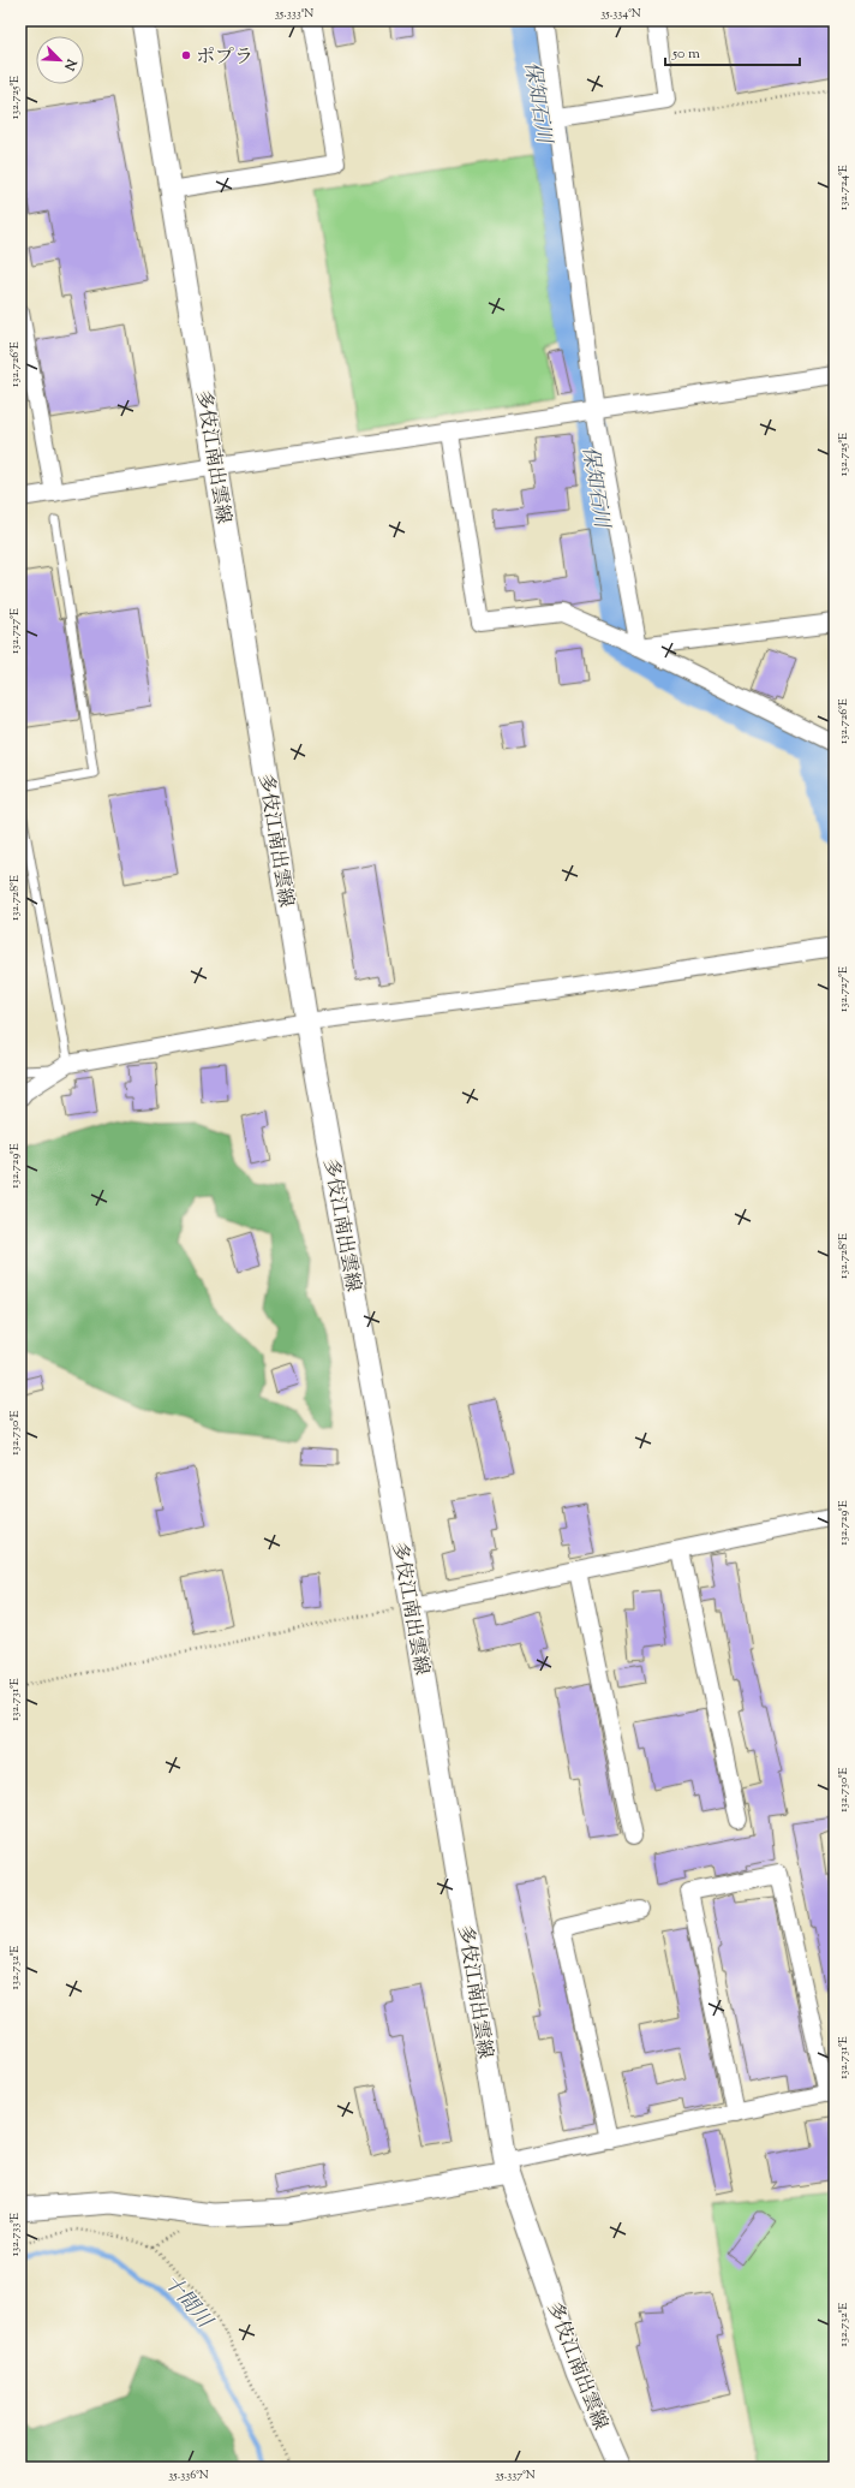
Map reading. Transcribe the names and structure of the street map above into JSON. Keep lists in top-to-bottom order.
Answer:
{
  "streets": {
    "main road": ["多伎江南出雲線"]
  },
  "water": ["保知石川", "十間川"],
  "places": ["ポプラ"],
  "scale_bar": "50 m",
  "north": "bottom right",
  "coordinates": [
    "35.333°N",
    "35.334°N",
    "132.725°E",
    "132.724°E",
    "132.726°E",
    "132.727°E",
    "132.728°E",
    "132.729°E",
    "132.730°E",
    "132.731°E",
    "132.732°E",
    "132.733°E",
    "35.336°N",
    "35.337°N"
  ]
}
